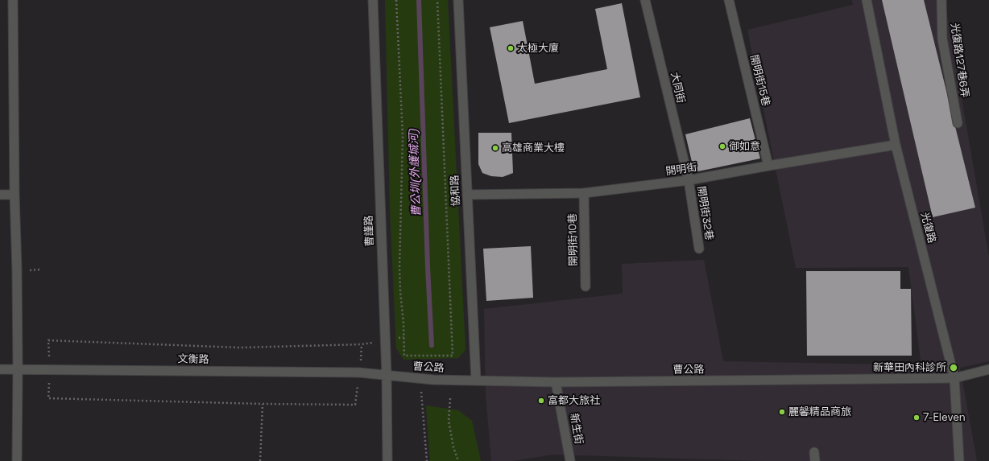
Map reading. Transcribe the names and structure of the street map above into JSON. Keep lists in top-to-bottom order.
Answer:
{
  "streets": {
    "street": [
      "光復路127巷6弄",
      "開明街15巷",
      "大同街",
      "開明街",
      "協和路",
      "開明街32巷",
      "光復路",
      "曹謹路",
      "開明街10巷",
      "文衡路",
      "曹公路",
      "新生街"
    ]
  },
  "crossings": [
    ["開明街15巷", "開明街"],
    ["大同街", "開明街"],
    ["大同街", "開明街32巷"],
    ["開明街", "協和路"],
    ["開明街", "開明街32巷"],
    ["開明街", "光復路"],
    ["開明街", "開明街10巷"],
    ["協和路", "曹公路"],
    ["光復路", "曹公路"],
    ["曹謹路", "文衡路"],
    ["曹謹路", "曹公路"],
    ["文衡路", "曹公路"],
    ["曹公路", "新生街"]
  ],
  "water": ["曹公圳(外護城河)"],
  "places": [
    "太極大廈",
    "御如意",
    "高雄商業大樓",
    "新華田內科診所",
    "富都大旅社",
    "麗馨精品商旅",
    "7-Eleven"
  ]
}
